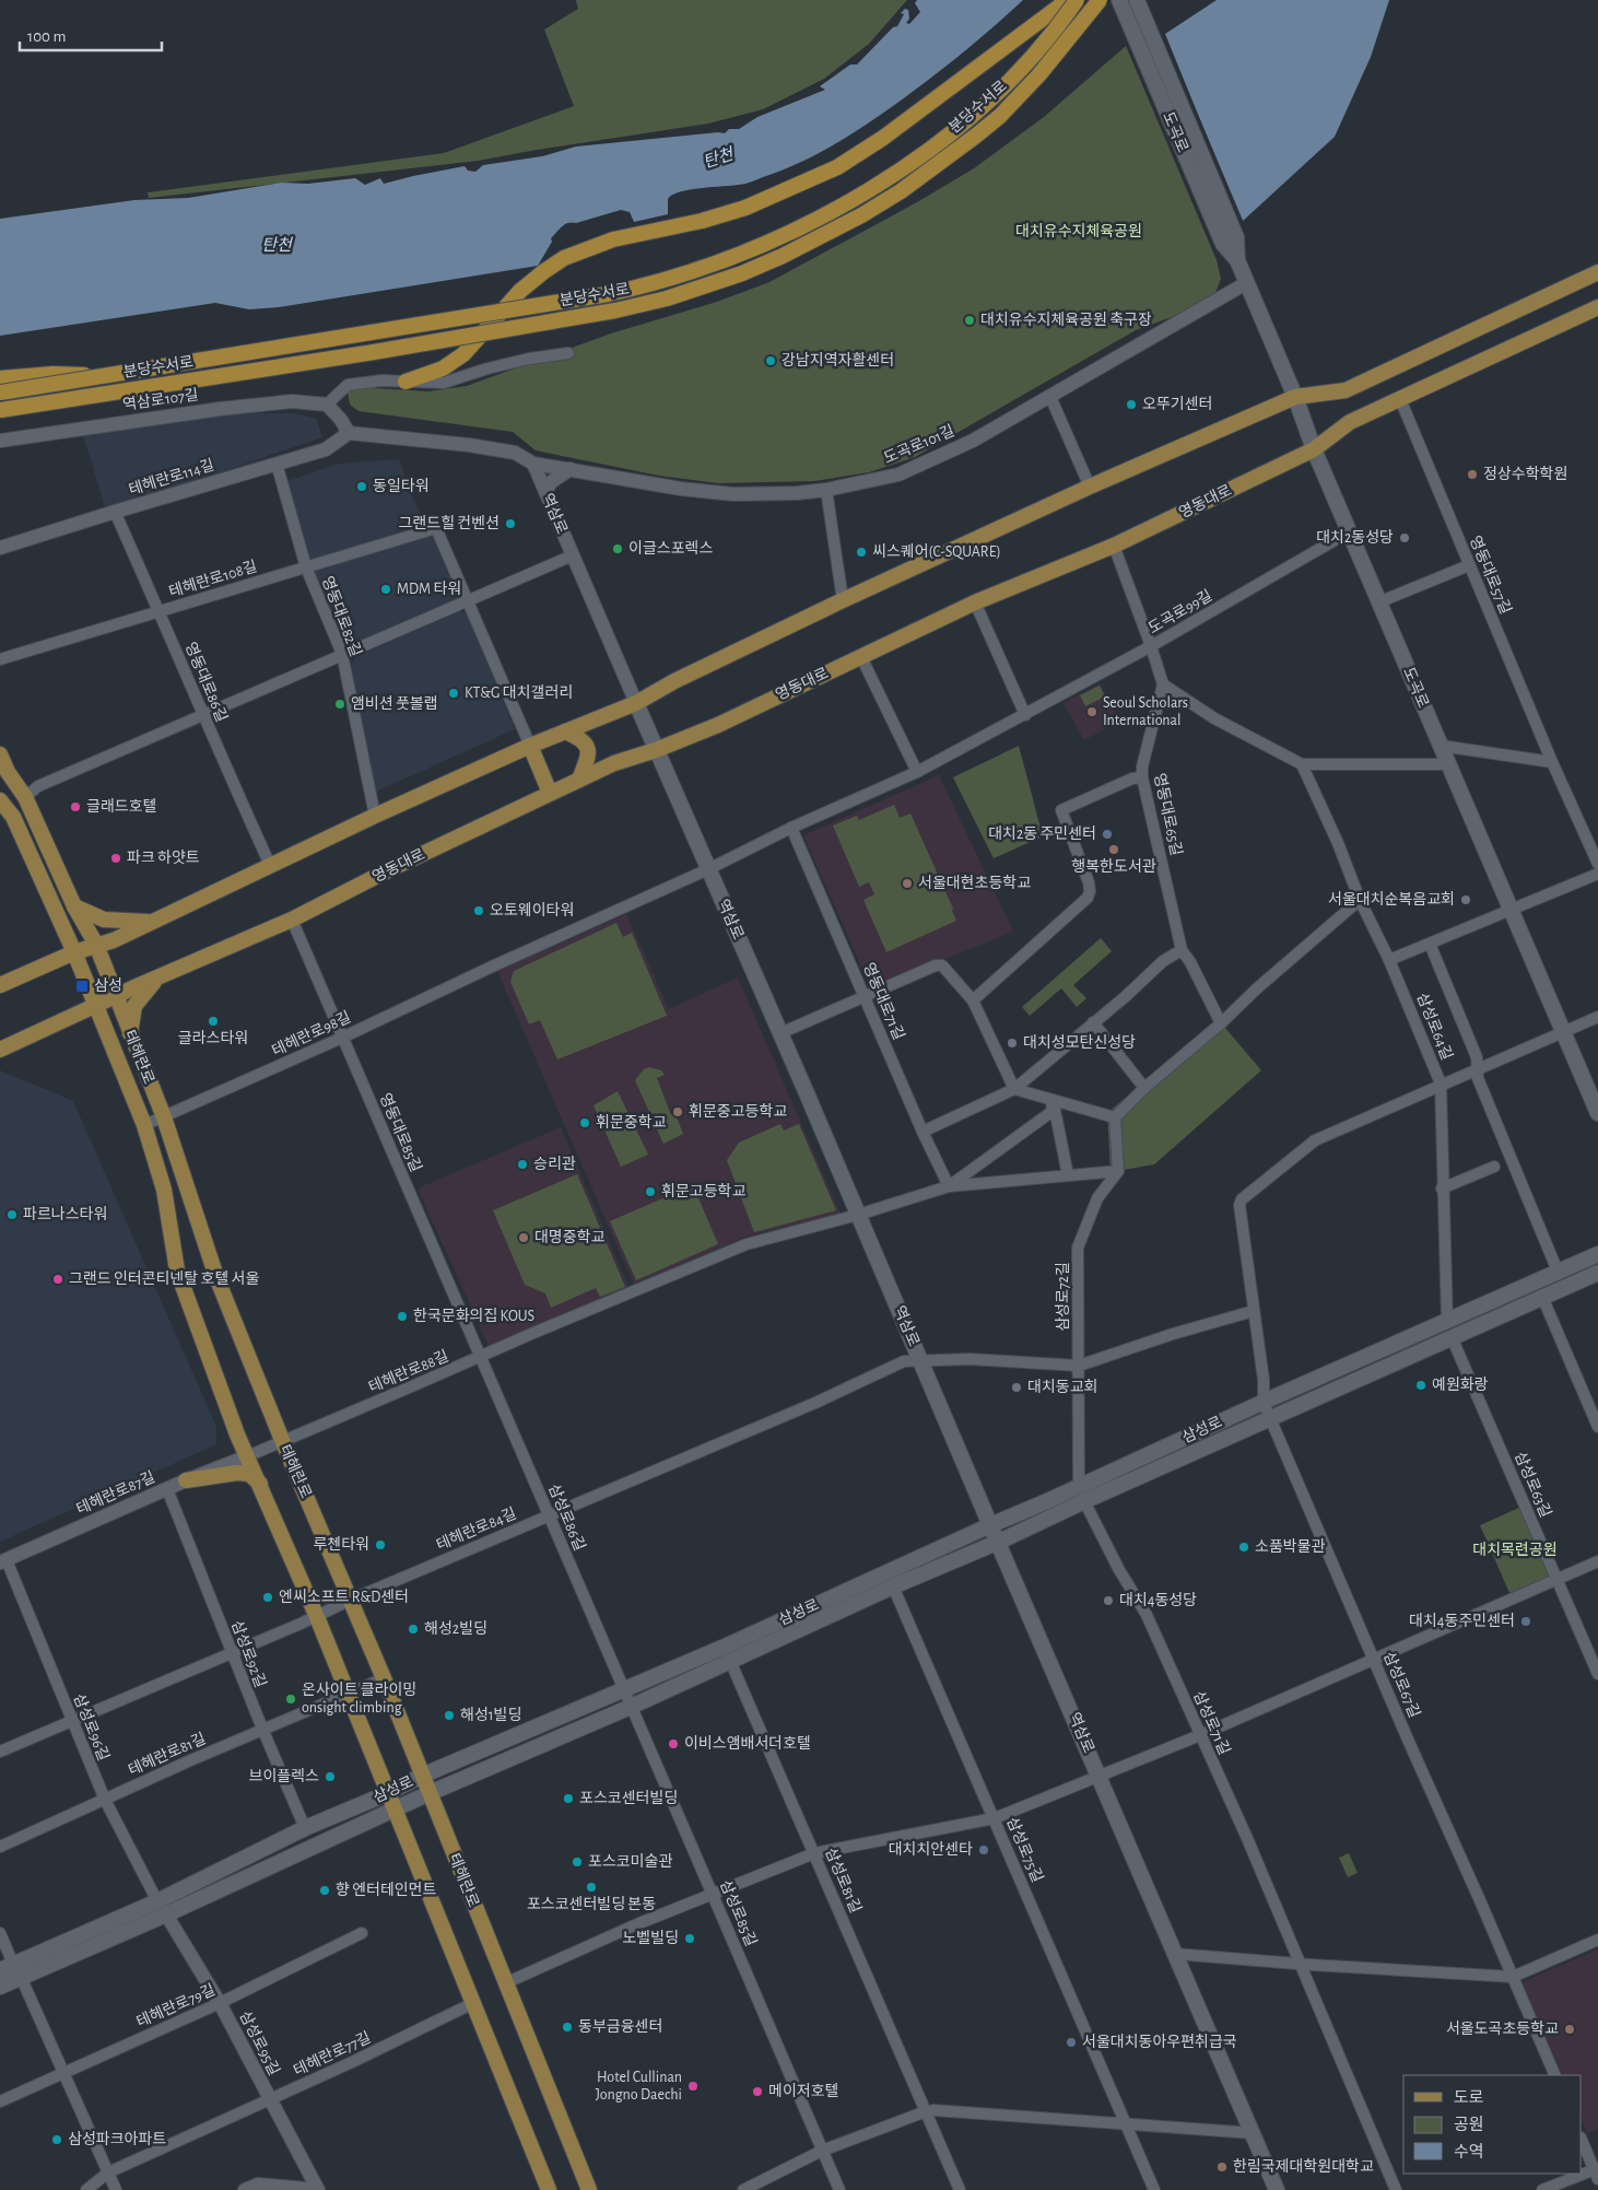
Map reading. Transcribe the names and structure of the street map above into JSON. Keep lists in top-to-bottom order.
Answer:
{
  "streets": {
    "highway": ["분당수서로"],
    "main road": [
      "도곡로",
      "영동대로",
      "역삼로",
      "테헤란로",
      "삼성로"
    ],
    "street": [
      "역삼로107길",
      "도곡로101길",
      "테헤란로114길",
      "영동대로57길",
      "테헤란로108길",
      "도곡로99길",
      "영동대로82길",
      "영동대로86길",
      "영동대로65길",
      "영동대로71길",
      "삼성로64길",
      "테헤란로98길",
      "영동대로85길",
      "삼성로72길",
      "테헤란로88길",
      "삼성로63길",
      "테헤란로87길",
      "삼성로86길",
      "테헤란로84길",
      "삼성로92길",
      "삼성로67길",
      "삼성로71길",
      "삼성로96길",
      "테헤란로81길",
      "삼성로75길",
      "삼성로81길",
      "삼성로85길",
      "테헤란로79길",
      "삼성로95길",
      "테헤란로77길"
    ]
  },
  "crossings": [
    ["도곡로", "도곡로101길"],
    ["도곡로", "영동대로"],
    ["도곡로", "도곡로99길"],
    ["도곡로101길", "역삼로"],
    ["테헤란로114길", "영동대로82길"],
    ["테헤란로114길", "영동대로86길"],
    ["영동대로", "역삼로"],
    ["영동대로", "영동대로57길"],
    ["영동대로", "테헤란로"],
    ["영동대로", "영동대로85길"],
    ["역삼로", "테헤란로98길"],
    ["역삼로", "테헤란로88길"],
    ["역삼로", "삼성로"],
    ["역삼로", "테헤란로84길"],
    ["테헤란로108길", "영동대로82길"],
    ["테헤란로108길", "영동대로86길"],
    ["도곡로99길", "영동대로71길"],
    ["도곡로99길", "테헤란로98길"],
    ["영동대로71길", "테헤란로98길"],
    ["영동대로71길", "테헤란로88길"],
    ["삼성로64길", "삼성로"],
    ["테헤란로98길", "테헤란로"],
    ["테헤란로98길", "영동대로85길"],
    ["테헤란로", "테헤란로88길"],
    ["테헤란로", "삼성로"],
    ["테헤란로", "테헤란로87길"],
    ["테헤란로", "테헤란로84길"],
    ["테헤란로", "테헤란로81길"],
    ["테헤란로", "테헤란로77길"],
    ["영동대로85길", "테헤란로88길"],
    ["영동대로85길", "삼성로86길"],
    ["삼성로72길", "삼성로"],
    ["삼성로72길", "테헤란로84길"],
    ["삼성로72길", "삼성로71길"],
    ["테헤란로88길", "테헤란로87길"],
    ["테헤란로88길", "삼성로86길"],
    ["삼성로", "삼성로63길"],
    ["삼성로", "삼성로86길"],
    ["삼성로", "삼성로92길"],
    ["삼성로", "삼성로67길"],
    ["삼성로", "삼성로71길"],
    ["삼성로", "삼성로96길"],
    ["삼성로", "삼성로75길"],
    ["삼성로", "삼성로81길"],
    ["삼성로", "삼성로85길"],
    ["삼성로", "삼성로95길"],
    ["테헤란로87길", "삼성로92길"],
    ["테헤란로87길", "삼성로96길"],
    ["삼성로86길", "테헤란로84길"],
    ["삼성로86길", "삼성로85길"],
    ["테헤란로84길", "삼성로92길"],
    ["테헤란로84길", "삼성로96길"],
    ["삼성로92길", "테헤란로81길"],
    ["삼성로96길", "테헤란로81길"],
    ["테헤란로79길", "삼성로95길"],
    ["삼성로95길", "테헤란로77길"]
  ],
  "water": ["탄천"],
  "parks": ["대치유수지체육공원", "대치목련공원"],
  "places": {
    "other": [
      "대치유수지체육공원 축구장",
      "강남지역자활센터",
      "오뚜기센터",
      "정상수학학원",
      "동일타워",
      "그랜드힐 컨벤션",
      "대치2동성당",
      "이글스포렉스",
      "씨스퀘어(C-SQUARE)",
      "MDM 타워",
      "KT&G 대치갤러리",
      "앰비션 풋볼랩",
      "Seoul Scholars International",
      "글래드호텔",
      "대치2동 주민센터",
      "행복한도서관",
      "파크 하얏트",
      "서울대현초등학교",
      "서울대치순복음교회",
      "오토웨이타워",
      "글라스타워",
      "대치성모탄신성당",
      "휘문중고등학교",
      "휘문중학교",
      "승리관",
      "휘문고등학교",
      "파르나스타워",
      "대명중학교",
      "그랜드 인터콘티넨탈 호텔 서울",
      "한국문화의집 KOUS",
      "예원화랑",
      "대치동교회",
      "루첸타워",
      "소품박물관",
      "엔씨소프트 R&D센터",
      "대치4동성당",
      "대치4동주민센터",
      "해성2빌딩",
      "온사이트 클라이밍 onsight climbing",
      "해성1빌딩",
      "이비스앰배서더호텔",
      "브이플렉스",
      "포스코센터빌딩",
      "대치치안센타",
      "포스코미술관",
      "포스코센터빌딩 본동",
      "향 엔터테인먼트",
      "노벨빌딩",
      "동부금융센터",
      "서울도곡초등학교",
      "서울대치동아우편취급국",
      "Hotel Cullinan Jongno Daechi",
      "메이저호텔",
      "삼성파크아파트",
      "한림국제대학원대학교"
    ],
    "transit": ["삼성"]
  },
  "legend": ["도로", "공원", "수역"],
  "scale_bar": "100 m"
}
